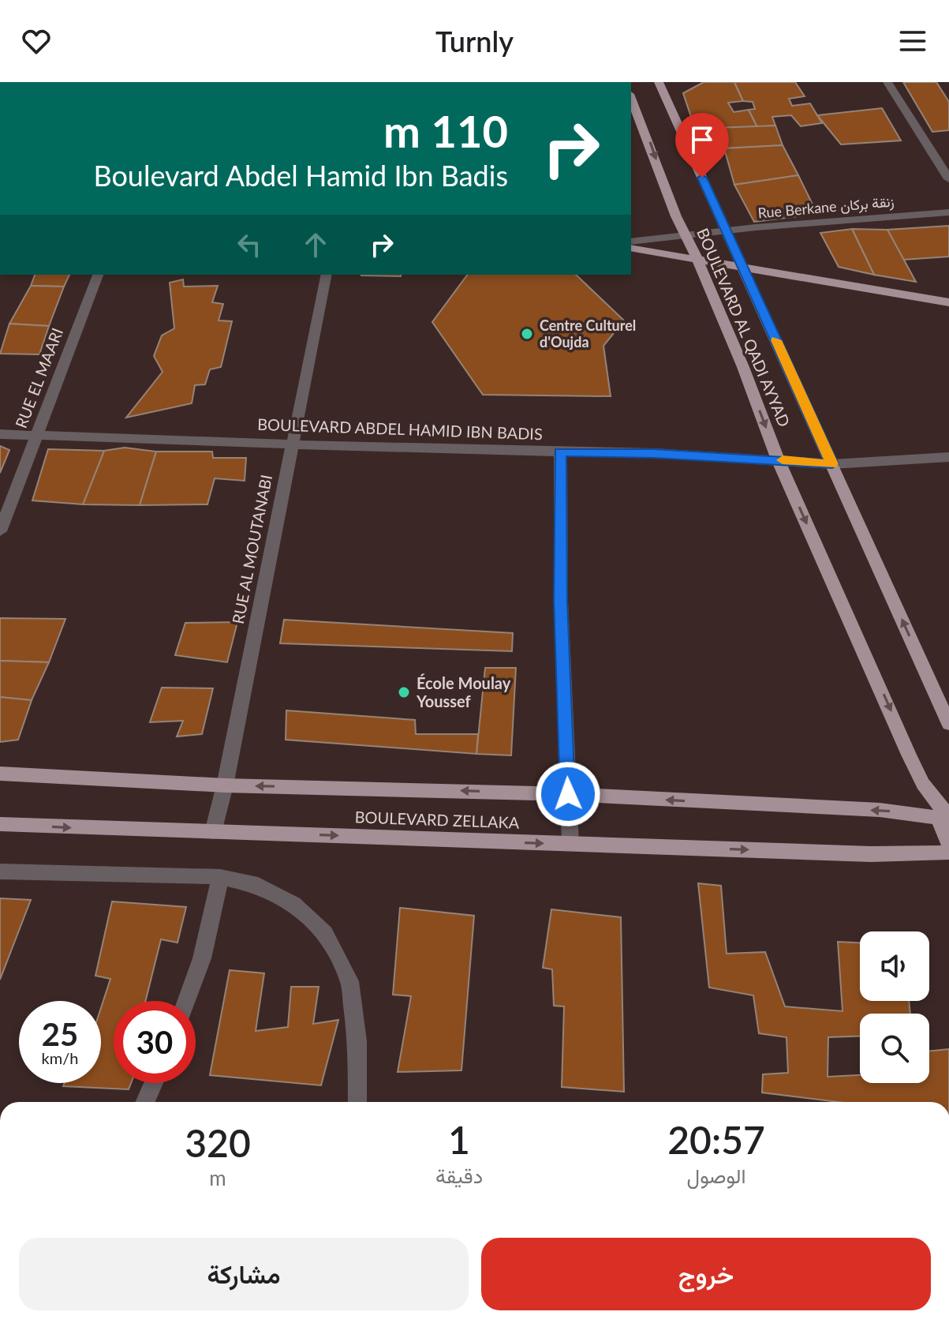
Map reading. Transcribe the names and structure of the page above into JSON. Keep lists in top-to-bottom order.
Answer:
{
  "streets": {
    "main road": ["BOULEVARD AL QADI AYYAD", "BOULEVARD ZELLAKA"],
    "street": [
      "Rue Berkane زنقة بركان",
      "RUE EL MAARI",
      "BOULEVARD ABDEL HAMID IBN BADIS",
      "RUE AL MOUTANABI"
    ]
  },
  "crossings": [
    ["Rue Berkane زنقة بركان", "BOULEVARD AL QADI AYYAD"],
    ["BOULEVARD AL QADI AYYAD", "BOULEVARD ABDEL HAMID IBN BADIS"],
    ["BOULEVARD AL QADI AYYAD", "BOULEVARD ZELLAKA"],
    ["RUE EL MAARI", "BOULEVARD ABDEL HAMID IBN BADIS"],
    ["BOULEVARD ABDEL HAMID IBN BADIS", "RUE AL MOUTANABI"],
    ["RUE AL MOUTANABI", "BOULEVARD ZELLAKA"]
  ],
  "places": ["Centre Culturel d'Oujda", "École Moulay Youssef"],
  "page": {
    "header": "Turnly",
    "turn": ["110 m", "Boulevard Abdel Hamid Ibn Badis"],
    "speed": "25 km/h",
    "limit": "30",
    "eta": [
      "20:57",
      "الوصول",
      "1",
      "دقيقة",
      "320",
      "m"
    ],
    "buttons": ["خروج", "مشاركة"]
  }
}
